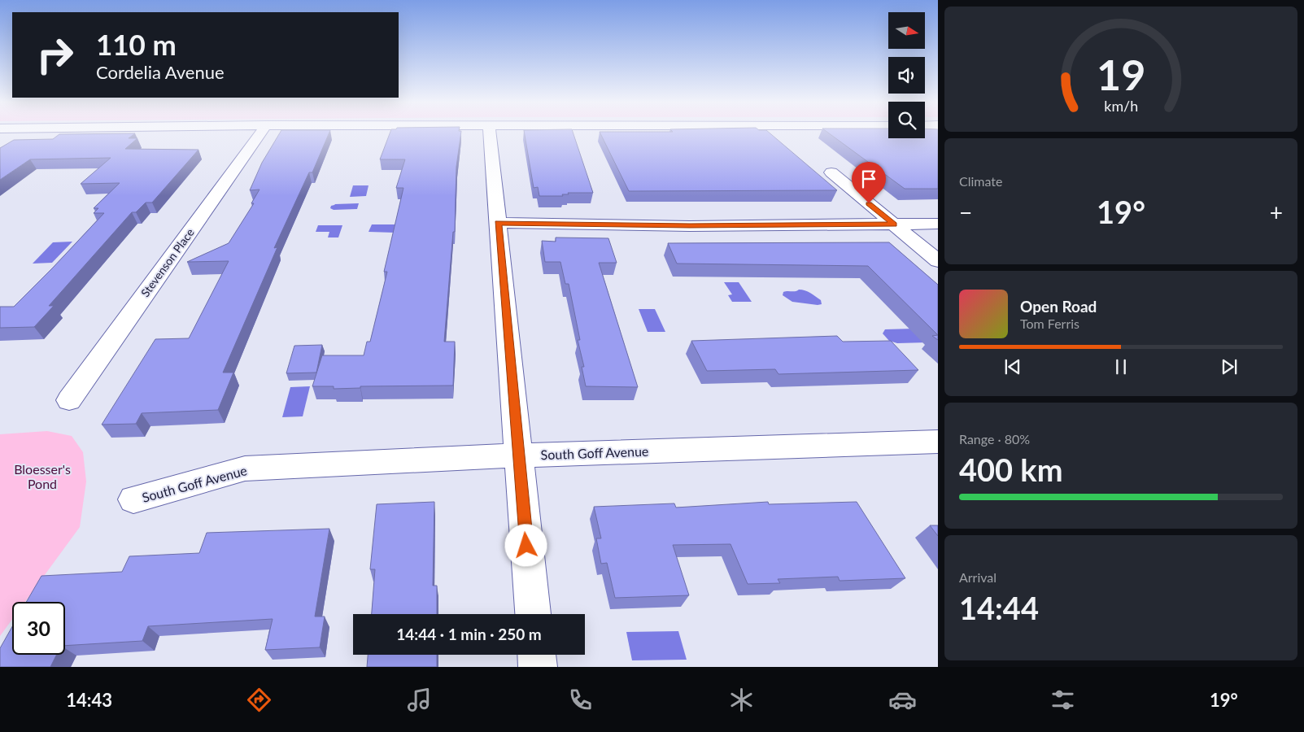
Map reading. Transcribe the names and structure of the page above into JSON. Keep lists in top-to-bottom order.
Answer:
{
  "streets": {
    "street": ["Stevenson Place", "South Goff Avenue"]
  },
  "parks": ["Bloesser's Pond"],
  "north": "right",
  "page": {
    "turn": ["110 m", "Cordelia Avenue"],
    "tile": [
      "Climate",
      ["Range · 80%", "400 km"],
      ["Arrival", "14:44"]
    ],
    "heat": ["−", "19°", "+"],
    "song": ["Open Road", "Tom Ferris"],
    "limit": "30",
    "trip": "14:44 · 1 min · 250 m",
    "tabs": ["14:43", "19°"],
    "gauge": ["19", "km/h"]
  }
}
